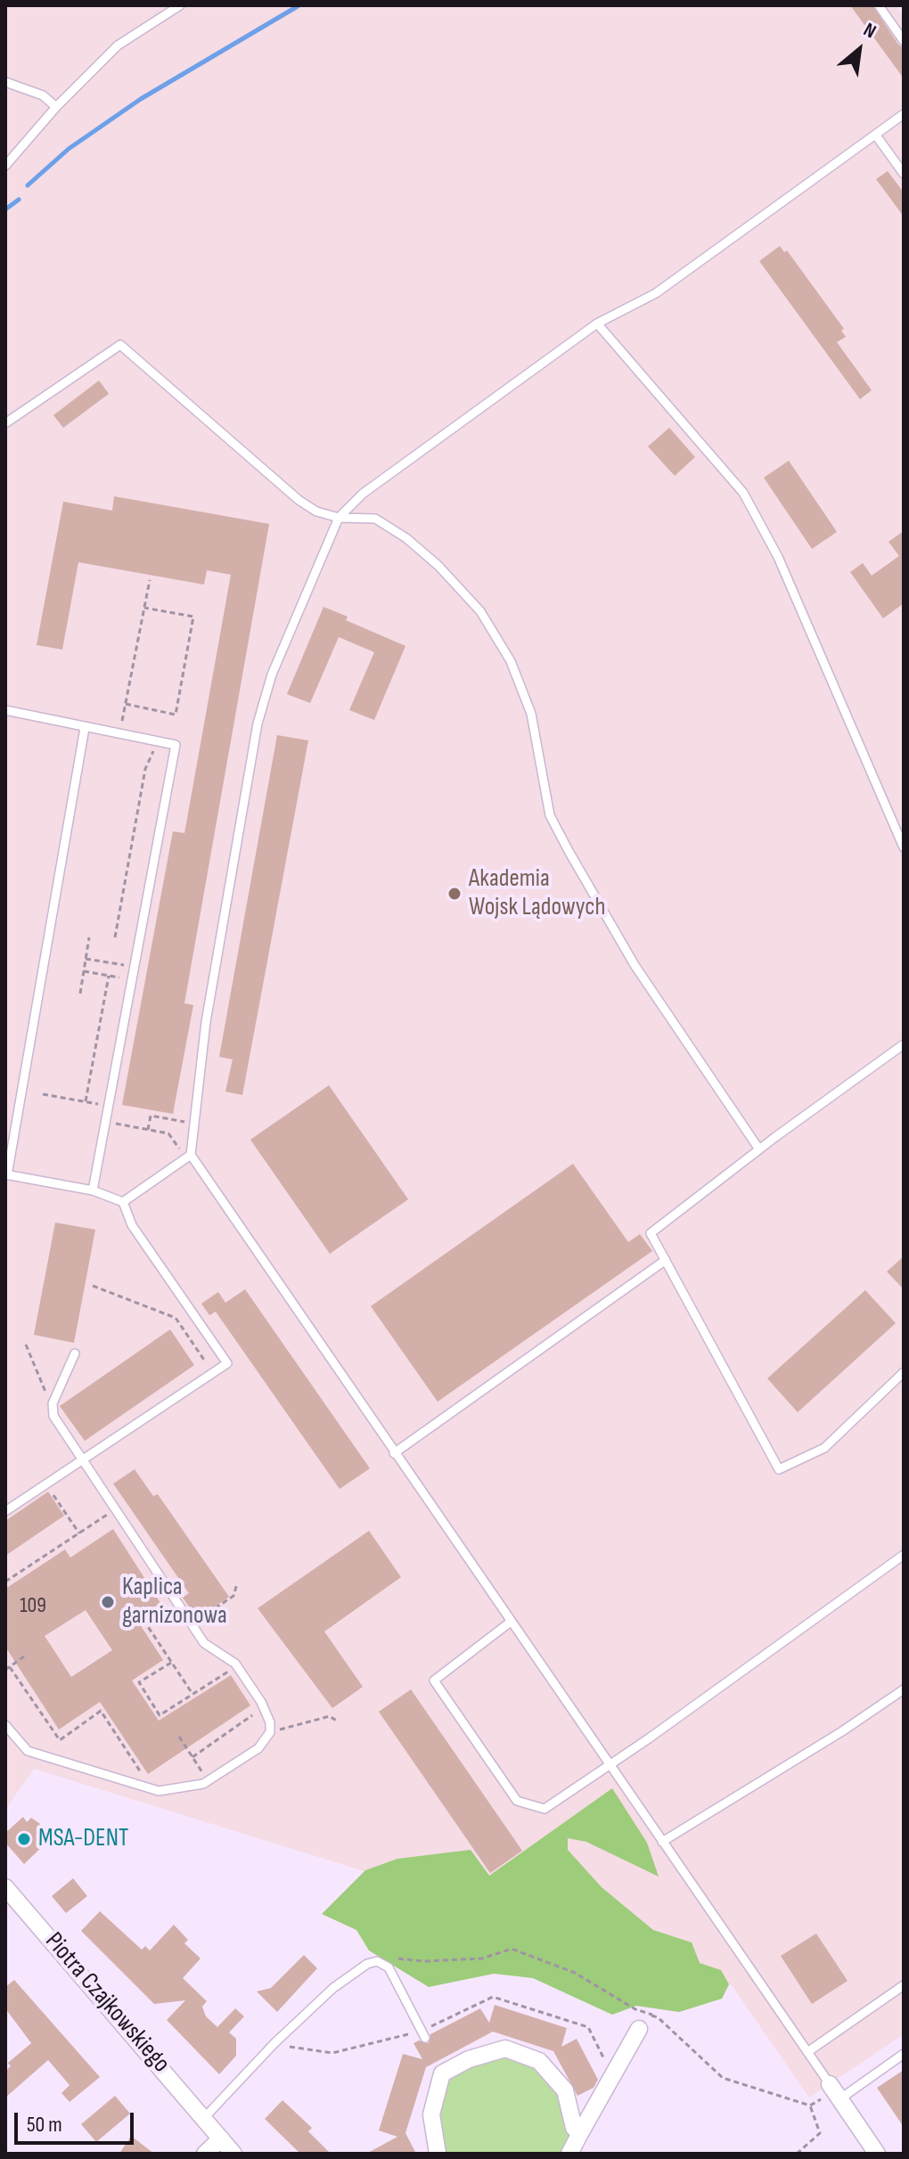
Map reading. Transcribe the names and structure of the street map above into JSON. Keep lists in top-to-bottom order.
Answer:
{
  "streets": {
    "street": ["Piotra Czajkowskiego"]
  },
  "places": ["Akademia Wojsk Lądowych", "Kaplica garnizonowa", "MSA-DENT"],
  "house_numbers": ["109"],
  "scale_bar": "50 m",
  "north": "top right"
}
